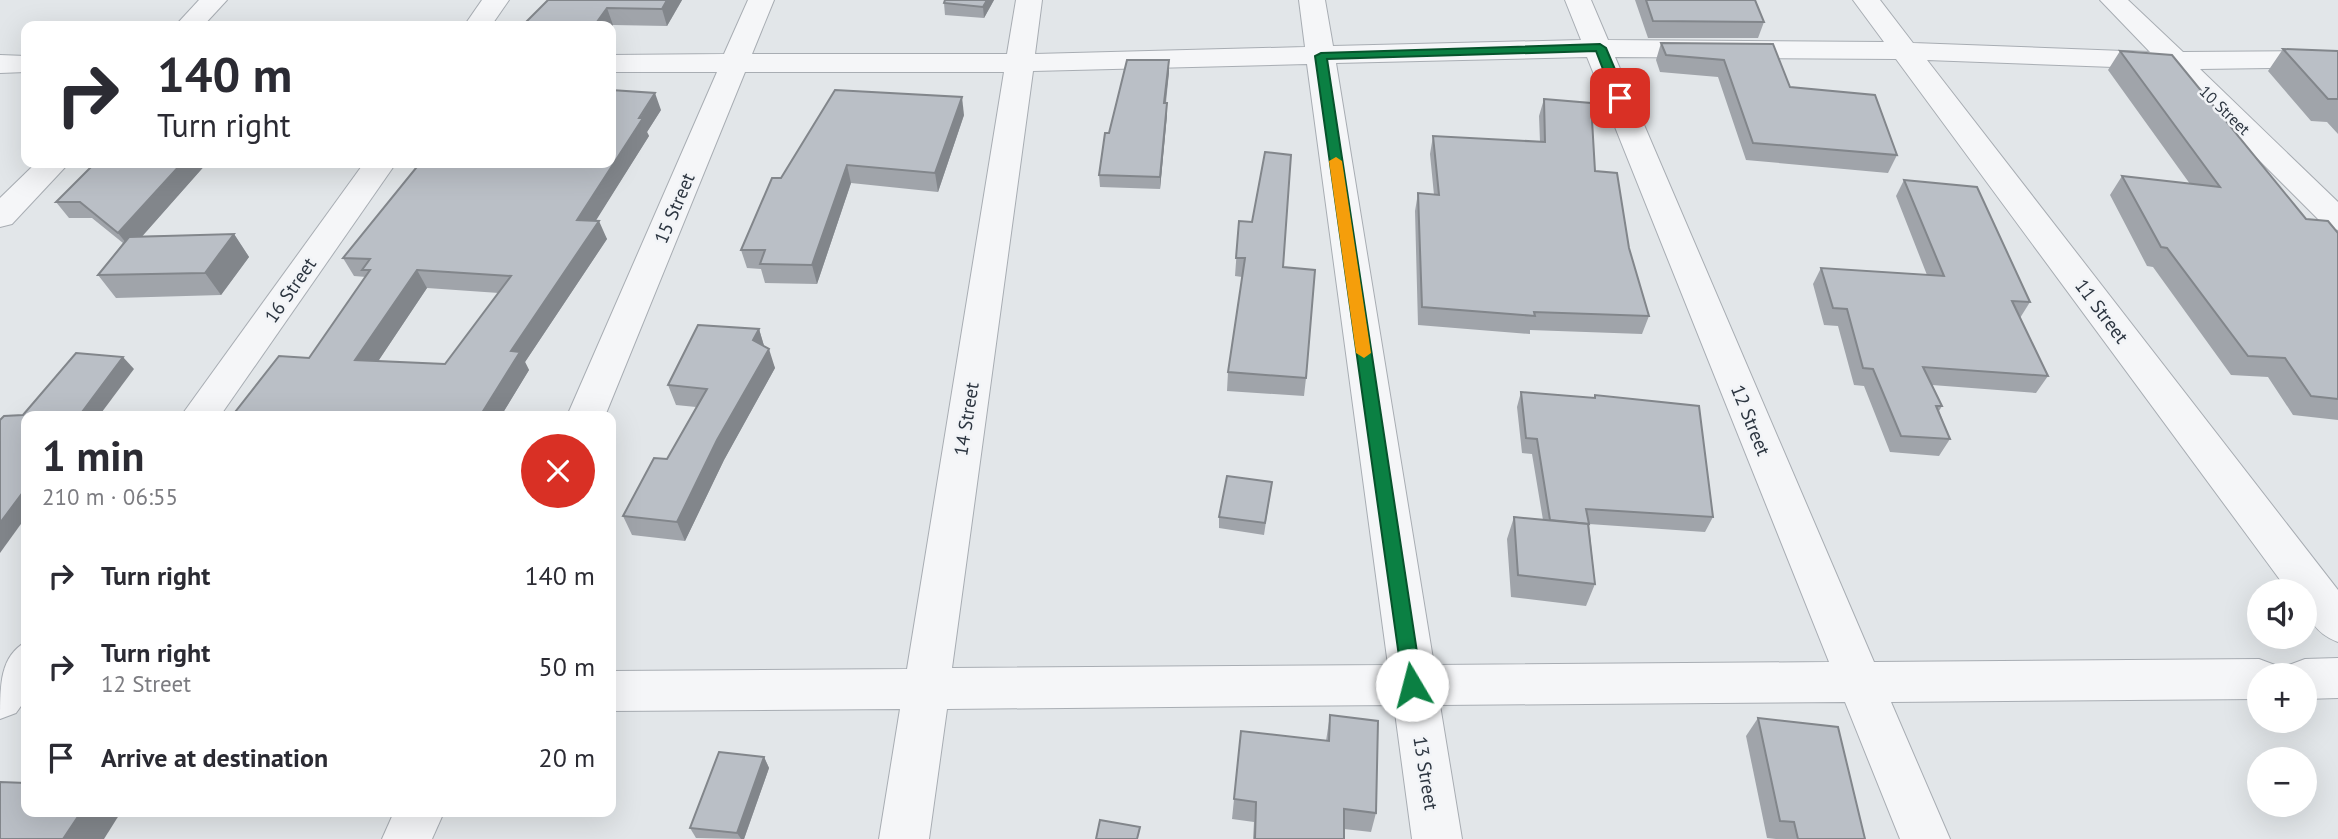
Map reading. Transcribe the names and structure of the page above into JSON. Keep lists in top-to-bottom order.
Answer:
{
  "streets": {
    "street": [
      "10 Street",
      "15 Street",
      "16 Street",
      "11 Street",
      "14 Street",
      "12 Street",
      "13 Street"
    ]
  },
  "page": {
    "turn": ["140 m", "Turn right"],
    "heading": ["1 min", "210 m · 06:55"],
    "list": [
      {
        "name": "Turn right",
        "value": "140 m"
      },
      {
        "name": "Turn right",
        "note": "12 Street",
        "value": "50 m"
      },
      {
        "name": "Arrive at destination",
        "value": "20 m"
      }
    ],
    "map_buttons": ["+", "−"]
  }
}
